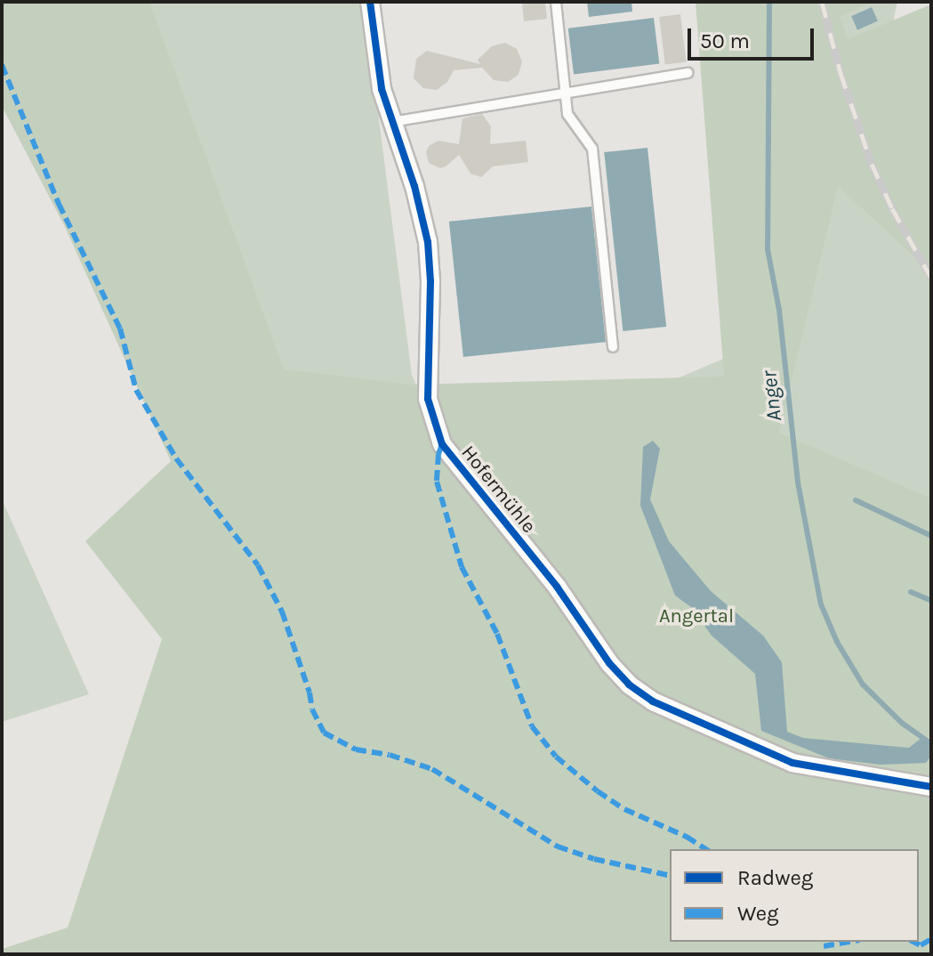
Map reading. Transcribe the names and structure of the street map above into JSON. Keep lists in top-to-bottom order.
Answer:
{
  "streets": {
    "street": ["Hofermühle"]
  },
  "water": ["Anger"],
  "parks": ["Angertal"],
  "legend": ["Radweg", "Weg"],
  "scale_bar": "50 m"
}
